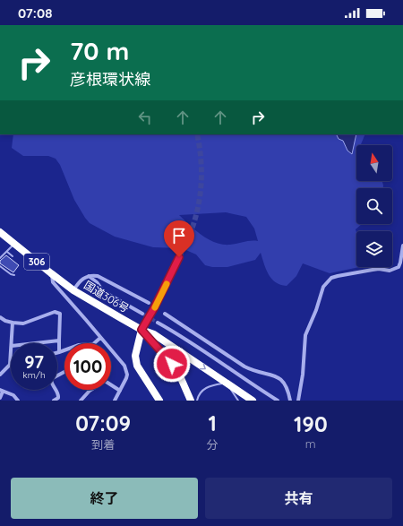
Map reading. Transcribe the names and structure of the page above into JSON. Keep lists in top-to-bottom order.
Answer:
{
  "streets": {
    "highway": ["306", "国道306号"]
  },
  "north": "top",
  "page": {
    "status": "07:08",
    "turn": ["70 m", "彦根環状線"],
    "speed": "97 km/h",
    "limit": "100",
    "eta": [
      "07:09",
      "到着",
      "1",
      "分",
      "190",
      "m"
    ],
    "buttons": ["終了", "共有"]
  }
}
